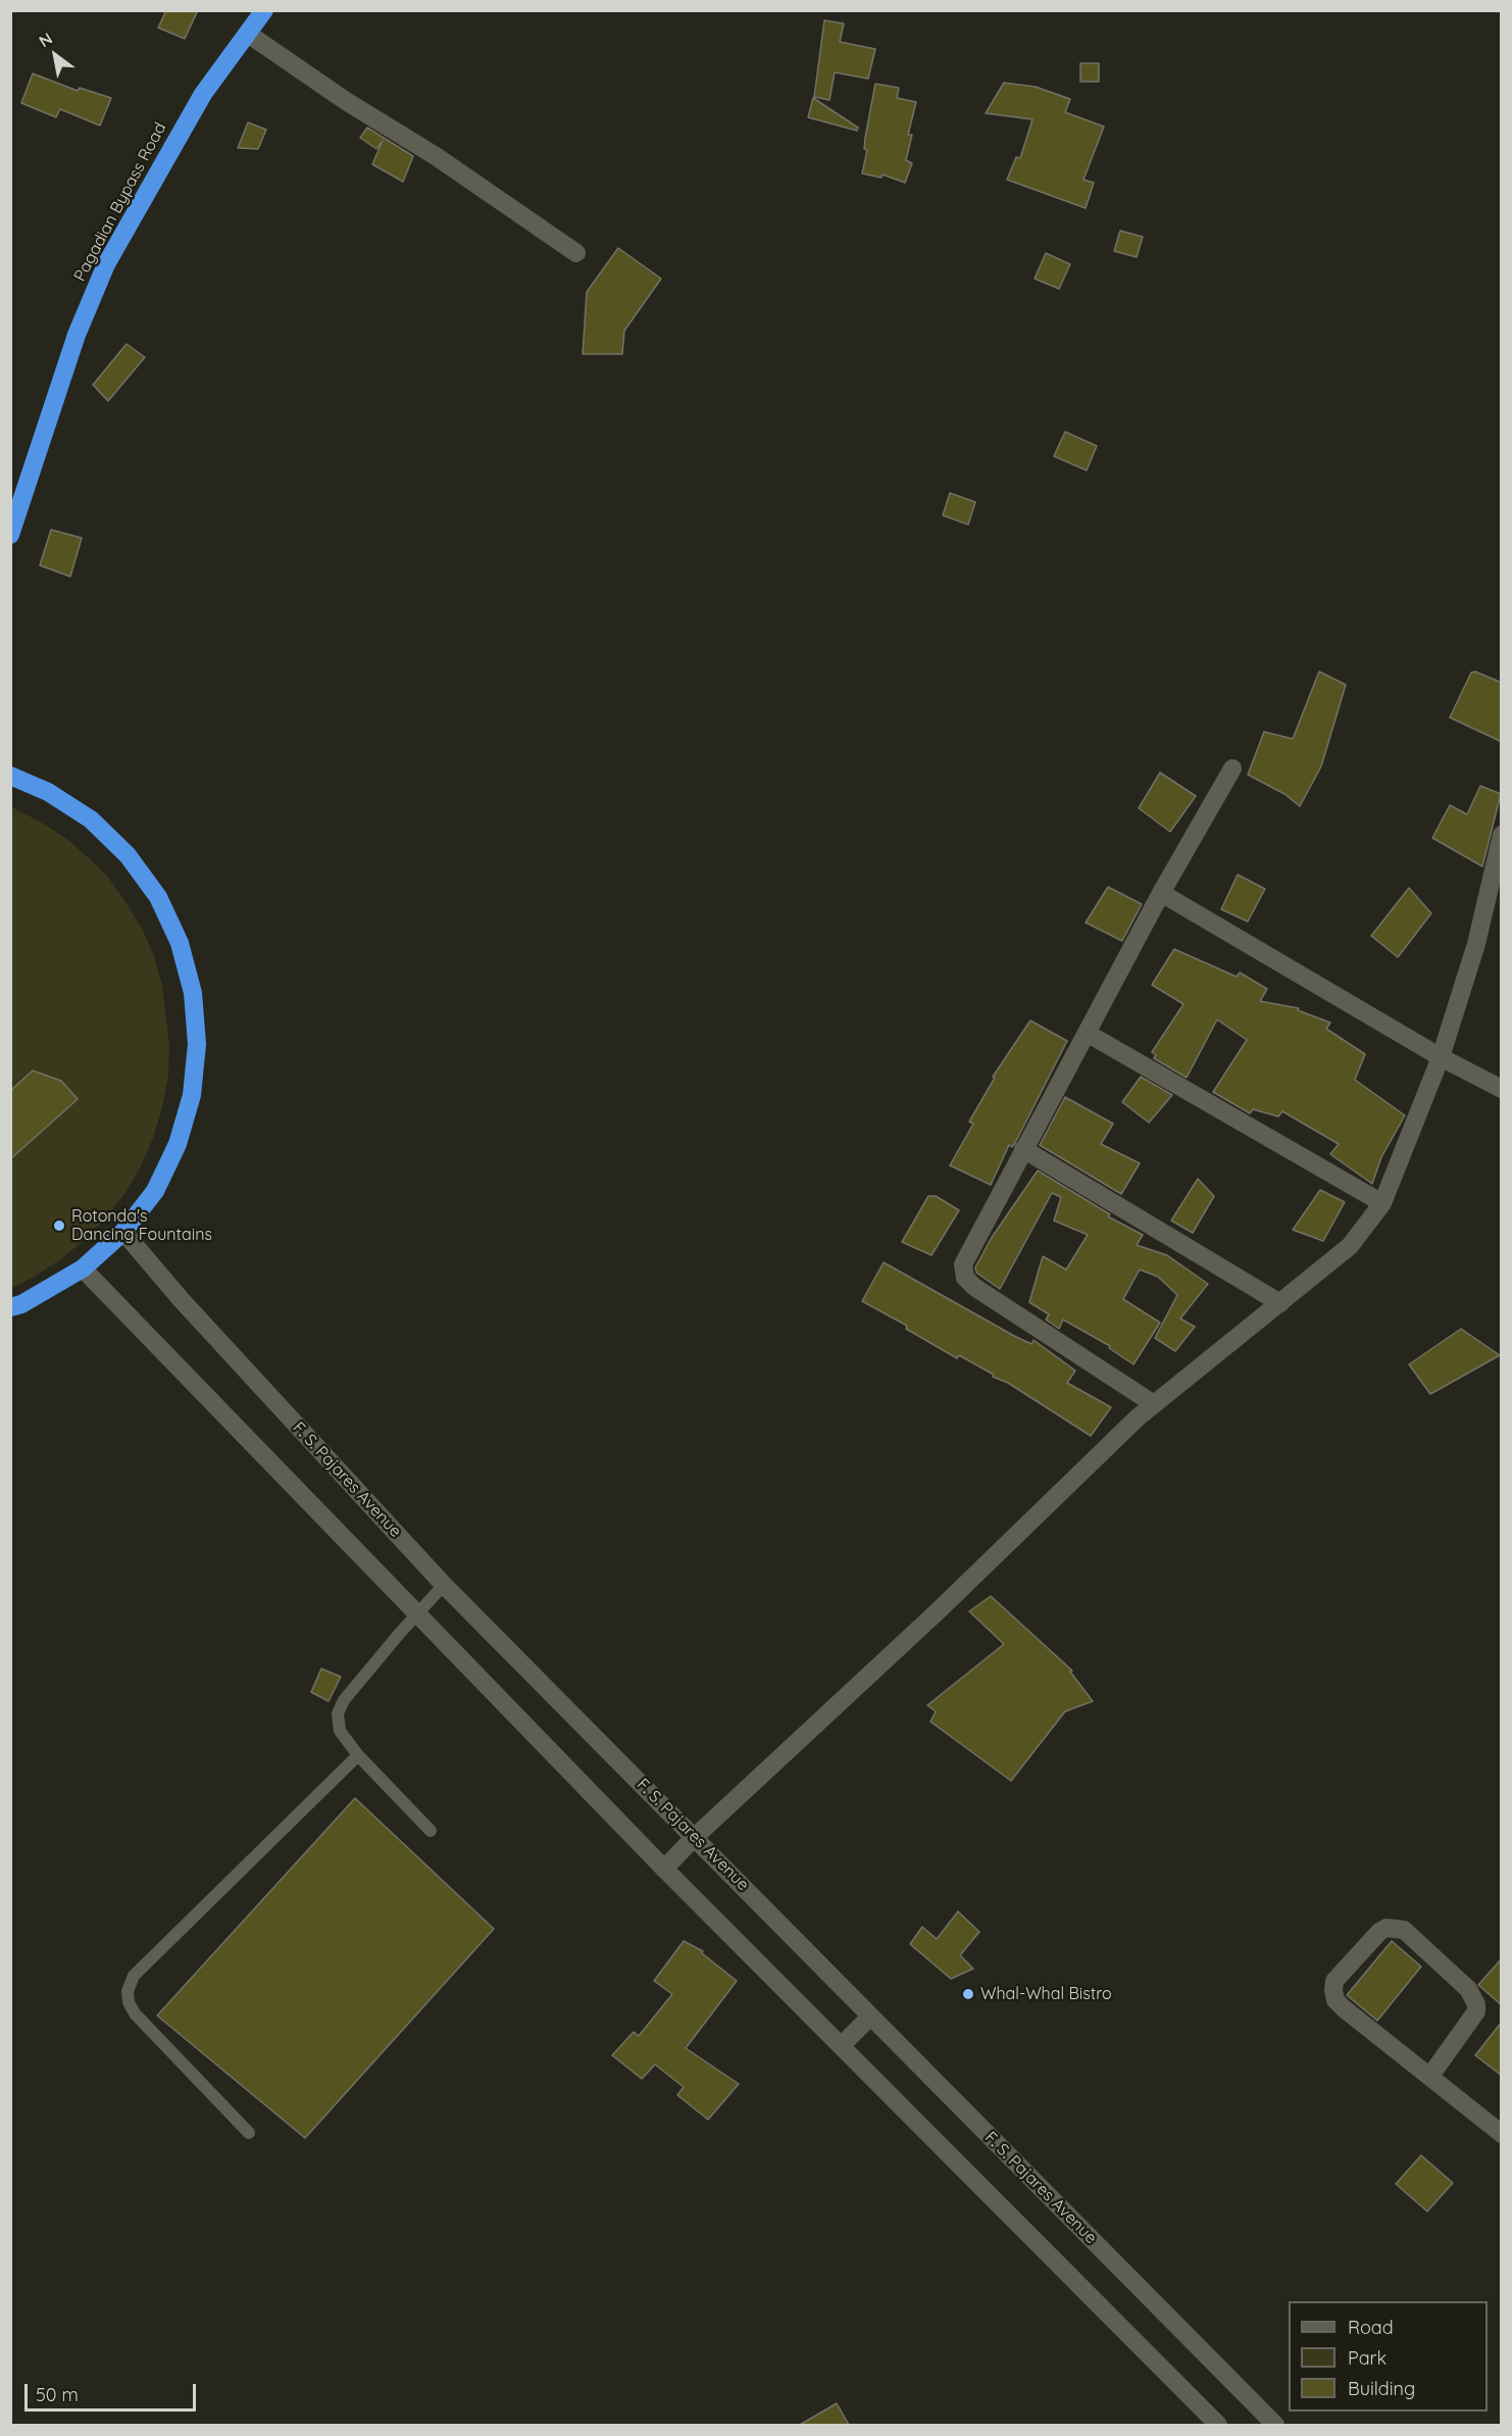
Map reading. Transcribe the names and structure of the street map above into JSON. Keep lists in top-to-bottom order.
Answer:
{
  "streets": {
    "highway": ["Pagadian Bypass Road"],
    "street": ["F. S. Pajares Avenue"]
  },
  "places": ["Rotonda's Dancing Fountains", "Whal-Whal Bistro"],
  "legend": ["Road", "Park", "Building"],
  "scale_bar": "50 m",
  "north": "top left"
}
